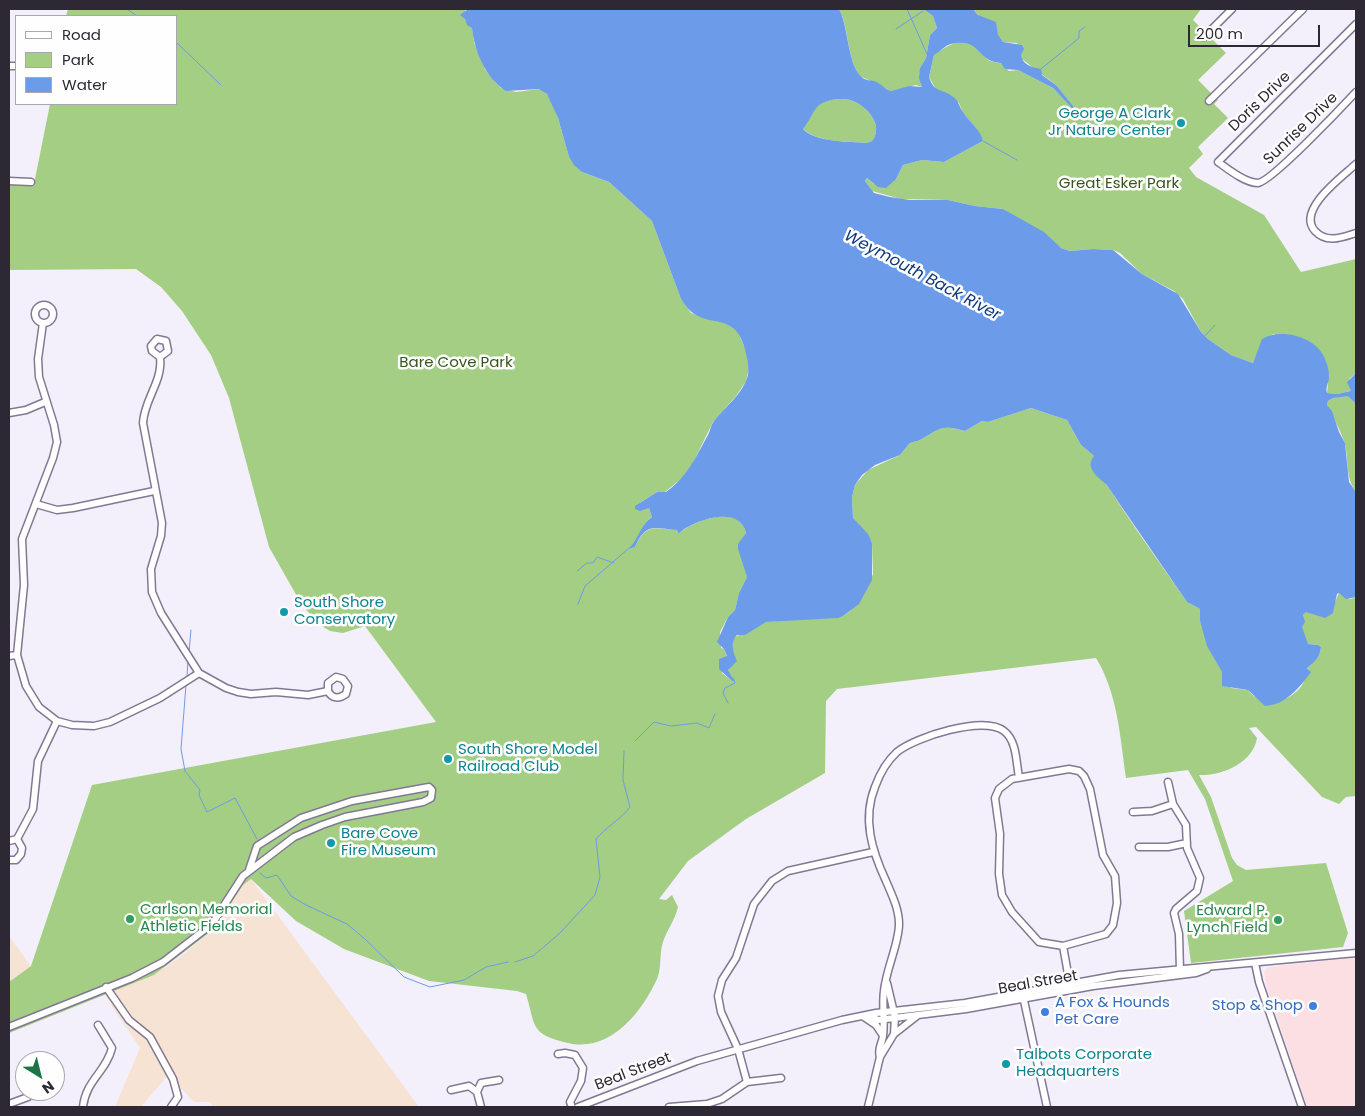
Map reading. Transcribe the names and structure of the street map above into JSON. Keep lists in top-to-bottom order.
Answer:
{
  "streets": {
    "street": ["Doris Drive", "Sunrise Drive", "Beal Street"]
  },
  "crossings": [
    ["Doris Drive", "Sunrise Drive"]
  ],
  "water": ["Weymouth Back River"],
  "parks": ["Great Esker Park", "Bare Cove Park"],
  "places": [
    "George A Clark Jr Nature Center",
    "South Shore Conservatory",
    "South Shore Model Railroad Club",
    "Bare Cove Fire Museum",
    "Carlson Memorial Athletic Fields",
    "Edward P. Lynch Field",
    "Stop & Shop",
    "A Fox & Hounds Pet Care",
    "Talbots Corporate Headquarters"
  ],
  "legend": ["Road", "Park", "Water"],
  "scale_bar": "200 m",
  "north": "bottom right"
}
